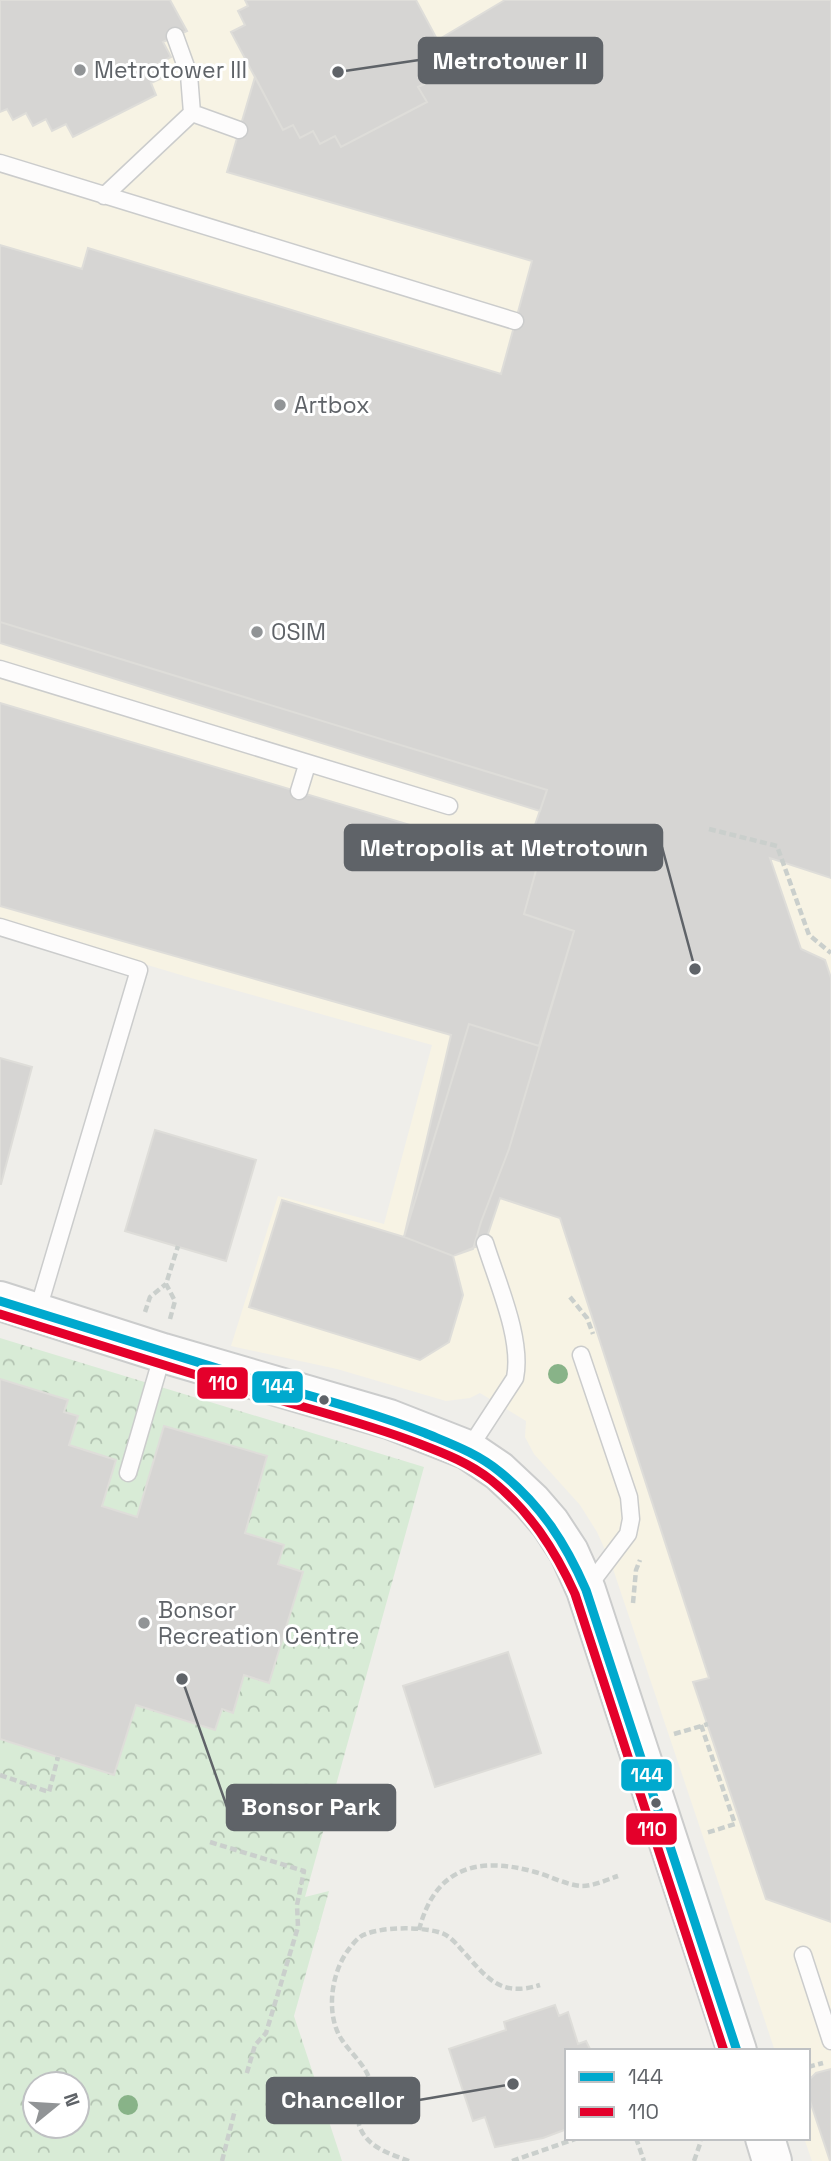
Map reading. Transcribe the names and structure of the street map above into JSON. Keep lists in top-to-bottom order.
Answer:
{
  "places": [
    "Metrotower III",
    "Metrotower II",
    "Artbox",
    "OSIM",
    "Metropolis at Metrotown",
    "Bonsor Recreation Centre",
    "Bonsor Park",
    "Chancellor"
  ],
  "lines": ["transit line 144", "transit line 110"],
  "legend": ["144", "110"],
  "north": "right"
}
